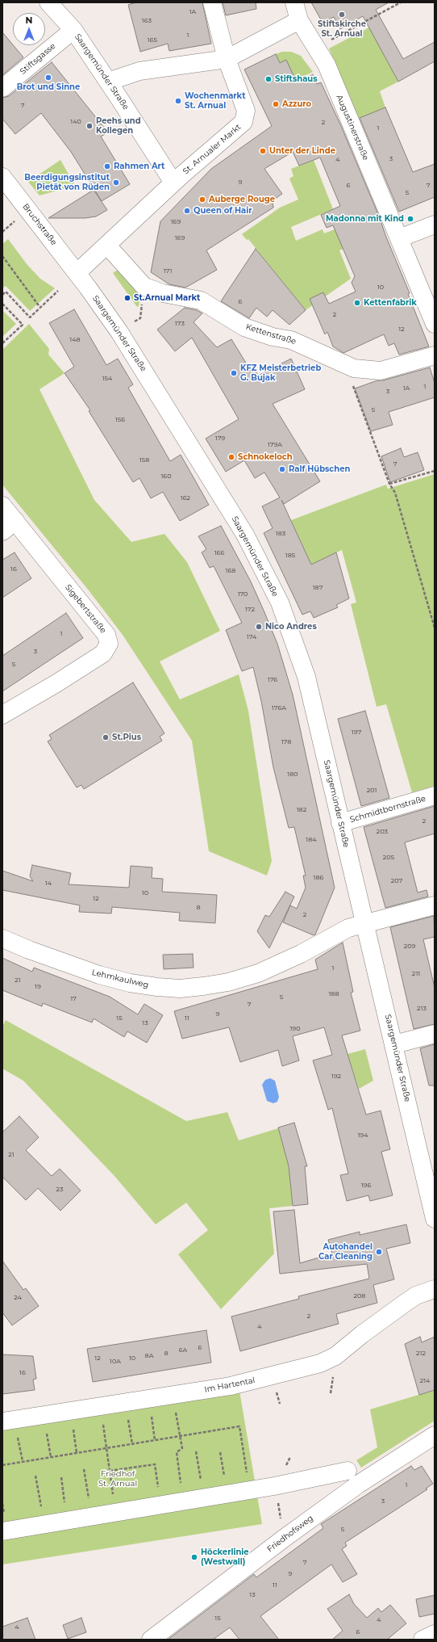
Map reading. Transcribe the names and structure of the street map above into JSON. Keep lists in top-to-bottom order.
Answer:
{
  "streets": {
    "street": [
      "Stiftsgasse",
      "Saargemünder Straße",
      "Augustinerstraße",
      "St. Arnualer Markt",
      "Bruchstraße",
      "Kettenstraße",
      "Sigebertstraße",
      "Schmidtbornstraße",
      "Lehmkaulweg",
      "Im Hartental",
      "Friedhofsweg"
    ]
  },
  "crossings": [
    ["Stiftsgasse", "Saargemünder Straße"],
    ["Saargemünder Straße", "St. Arnualer Markt"],
    ["Saargemünder Straße", "Bruchstraße"],
    ["Saargemünder Straße", "Schmidtbornstraße"],
    ["Saargemünder Straße", "Lehmkaulweg"]
  ],
  "parks": ["Friedhof St. Arnual"],
  "places": [
    "Stiftskirche St. Arnual",
    "Brot und Sinne",
    "Stiftshaus",
    "Wochenmarkt St. Arnual",
    "Azzuro",
    "Peehs und Kollegen",
    "Unter der Linde",
    "Rahmen Art",
    "Beerdigungsinstitut Pietät von Rüden",
    "Auberge Rouge",
    "Queen of Hair",
    "Madonna mit Kind",
    "St.Arnual Markt",
    "Kettenfabrik",
    "KFZ Meisterbetrieb G. Bujak",
    "Schnokeloch",
    "Ralf Hübschen",
    "Nico Andres",
    "St.Pius",
    "Autohandel Car Cleaning",
    "Höckerlinie (Westwall)"
  ],
  "house_numbers": [
    "1A",
    "163",
    "1",
    "165",
    "7",
    "140",
    "2",
    "1",
    "3",
    "4",
    "9",
    "6",
    "7",
    "5",
    "169",
    "169",
    "171",
    "10",
    "6",
    "2",
    "173",
    "12",
    "148",
    "154",
    "1",
    "1A",
    "3",
    "5",
    "156",
    "179",
    "179A",
    "158",
    "7",
    "160",
    "162",
    "183",
    "166",
    "185",
    "16",
    "168",
    "187",
    "170",
    "172",
    "1",
    "174",
    "3",
    "5",
    "176",
    "176A",
    "197",
    "178",
    "180",
    "201",
    "182",
    "2",
    "203",
    "184",
    "205",
    "186",
    "207",
    "14",
    "10",
    "12",
    "8",
    "2",
    "209",
    "1",
    "211",
    "21",
    "19",
    "188",
    "5",
    "17",
    "7",
    "213",
    "9",
    "15",
    "11",
    "13",
    "190",
    "192",
    "194",
    "21",
    "196",
    "23",
    "208",
    "24",
    "2",
    "4",
    "6",
    "6A",
    "8",
    "212",
    "8A",
    "12",
    "10",
    "10A",
    "16",
    "214",
    "1",
    "3",
    "5",
    "7",
    "9",
    "11",
    "13",
    "15",
    "4",
    "4",
    "6"
  ],
  "north": "top"
}
